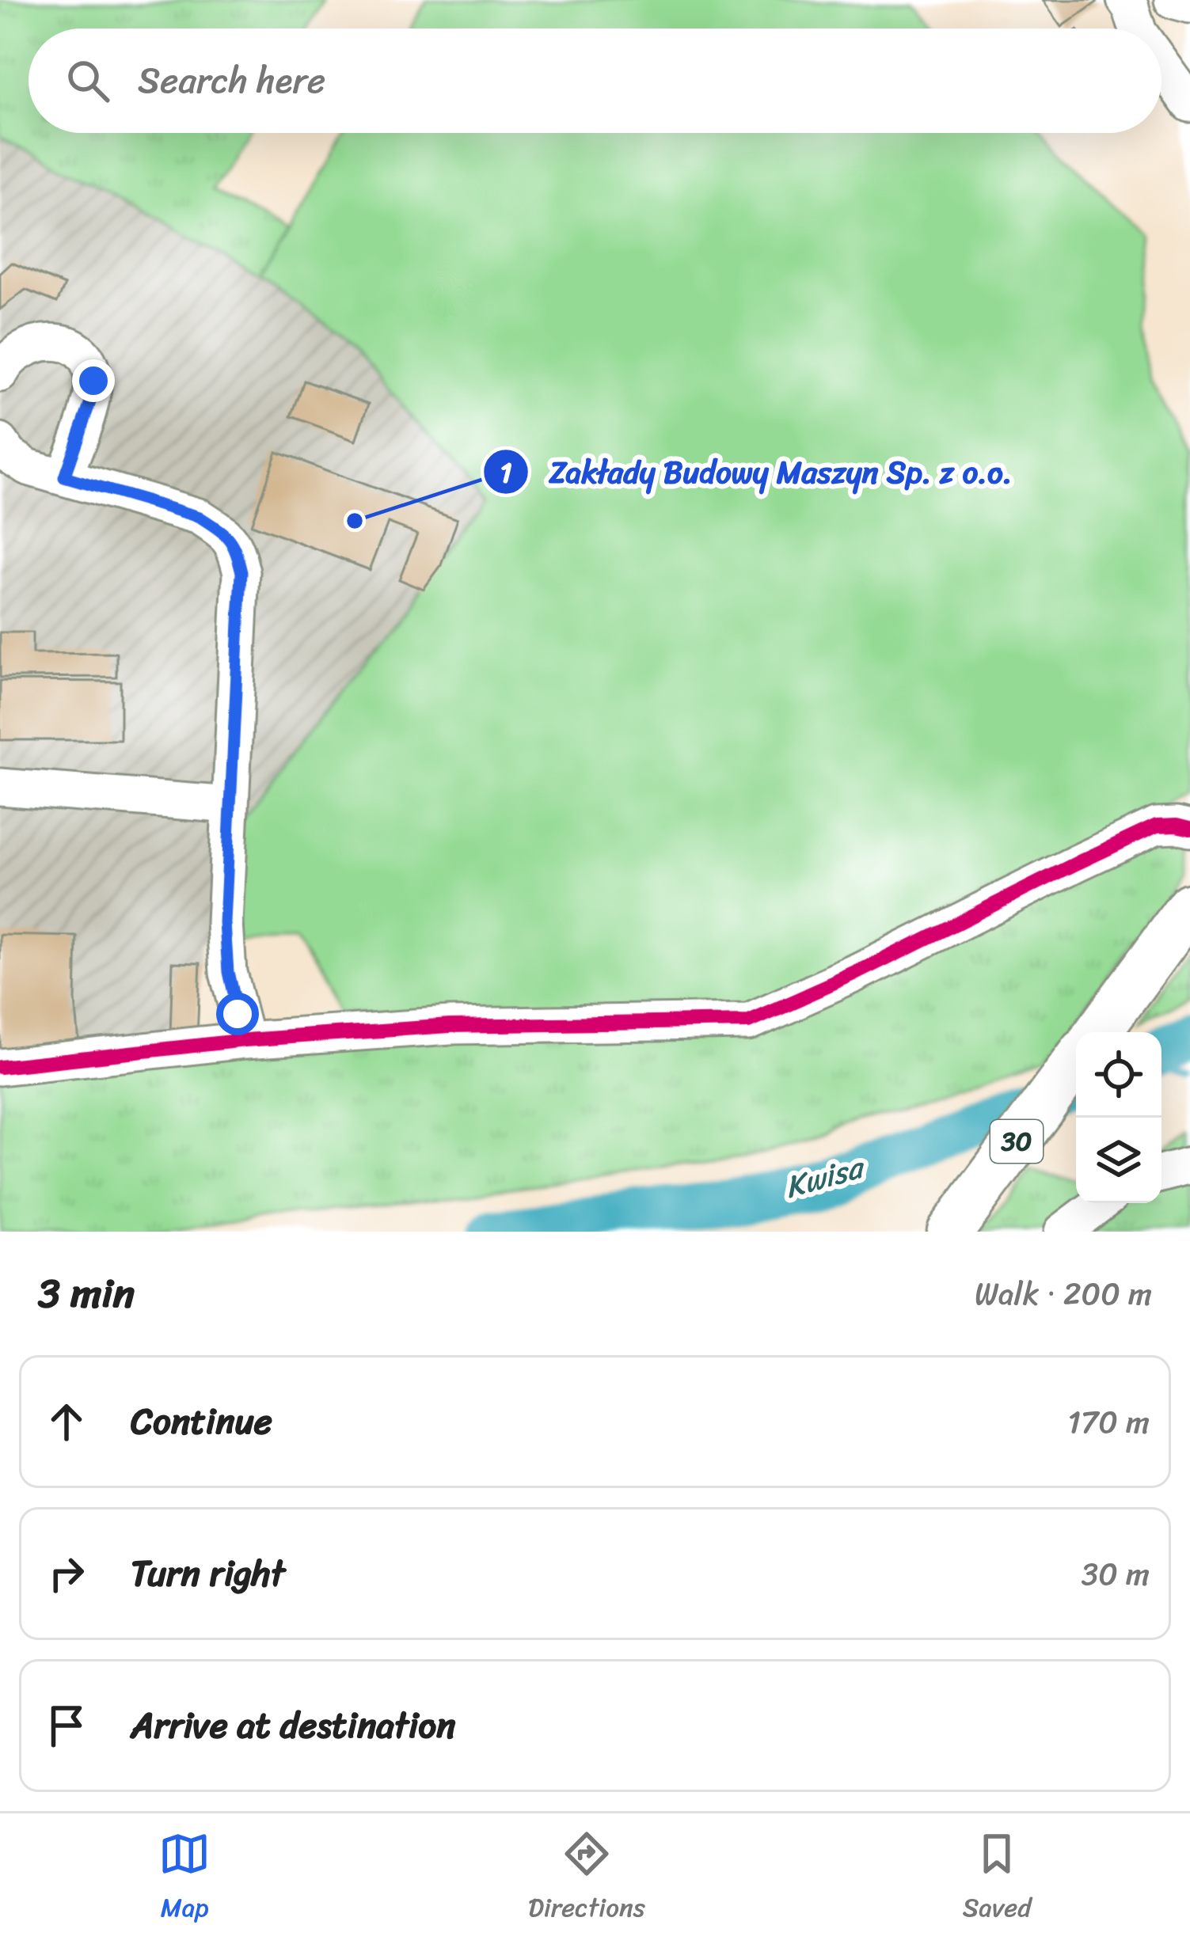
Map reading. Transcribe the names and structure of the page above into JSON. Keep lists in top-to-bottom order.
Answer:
{
  "streets": {
    "main road": ["30"]
  },
  "water": ["Kwisa"],
  "places": ["Zakłady Budowy Maszyn Sp. z o.o."],
  "page": {
    "search": "Search here",
    "heading": ["3 min", "Walk · 200 m"],
    "list": [
      ["Continue", "170 m"],
      ["Turn right", "30 m"],
      "Arrive at destination"
    ],
    "nav": ["Map", "Directions", "Saved"]
  }
}
